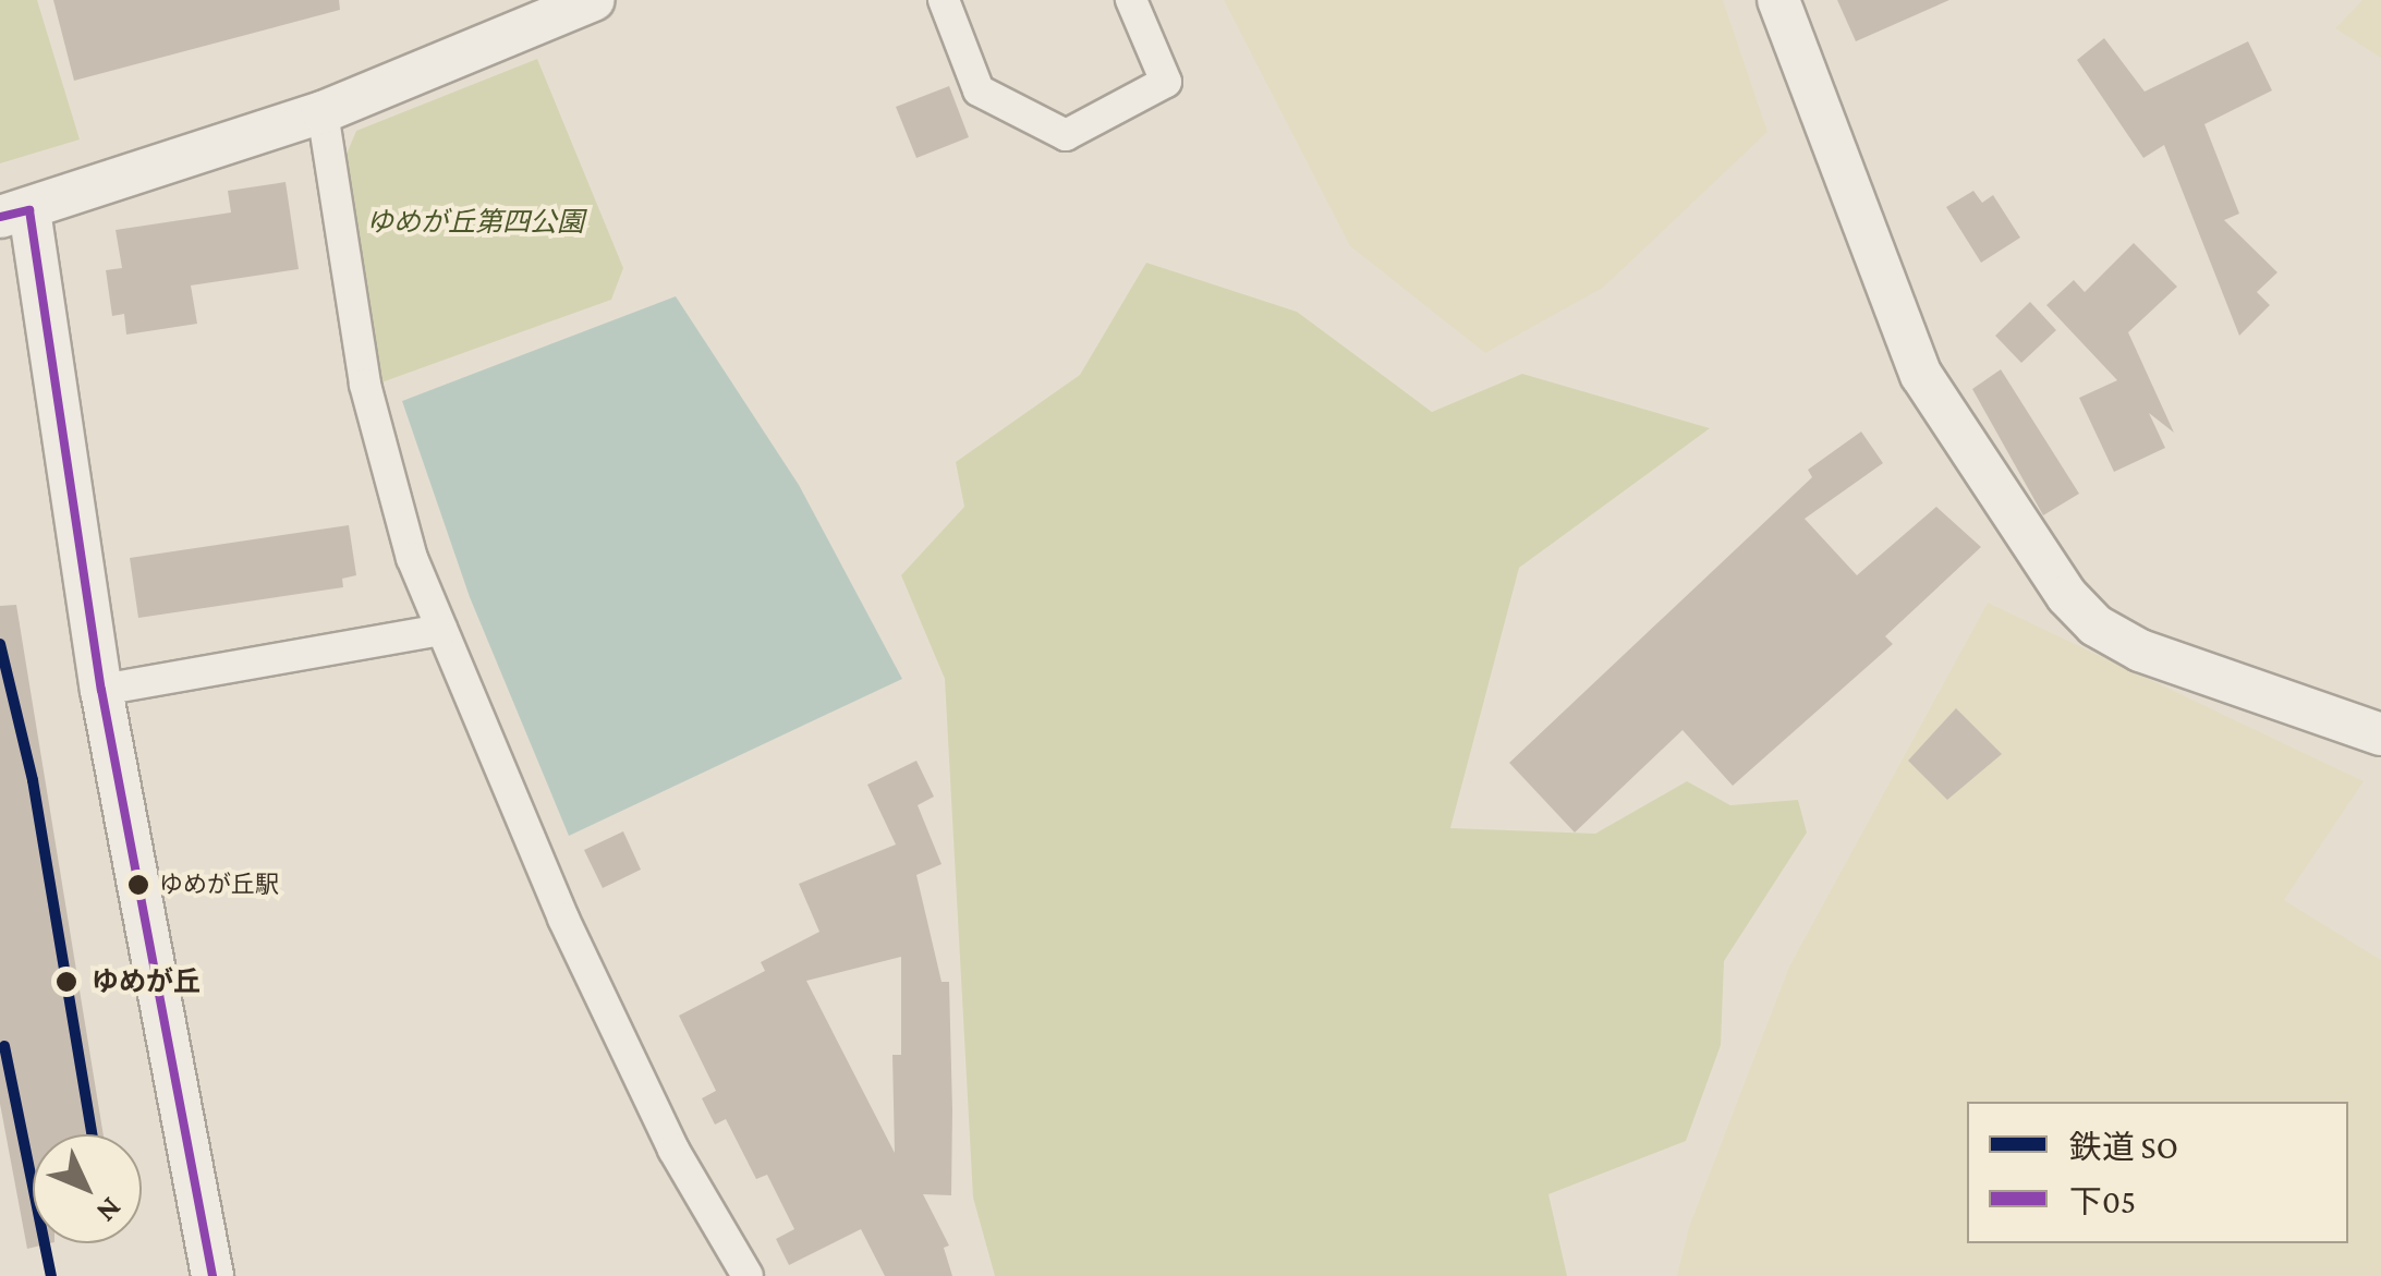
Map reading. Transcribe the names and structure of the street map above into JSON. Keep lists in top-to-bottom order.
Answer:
{
  "parks": ["ゆめが丘第四公園"],
  "places": ["ゆめが丘駅", "ゆめが丘"],
  "lines": ["transit line 下05", "rail line SO"],
  "legend": ["鉄道 SO", "下05"],
  "north": "bottom right"
}
